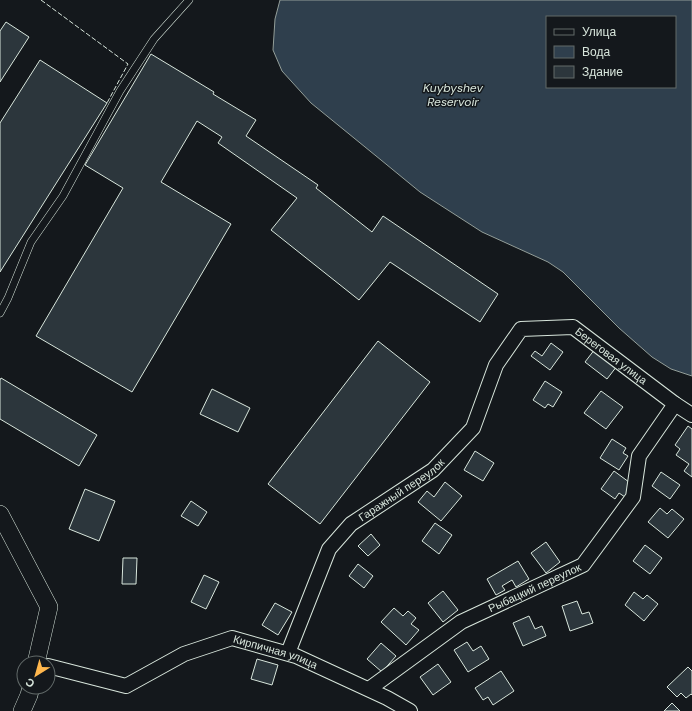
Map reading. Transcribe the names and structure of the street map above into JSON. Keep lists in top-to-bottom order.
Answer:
{
  "streets": {
    "street": [
      "Береговая улица",
      "Гаражный переулок",
      "Рыбацкий переулок",
      "Кирпичная улица"
    ]
  },
  "crossings": [
    ["Береговая улица", "Гаражный переулок"],
    ["Береговая улица", "Рыбацкий переулок"],
    ["Гаражный переулок", "Кирпичная улица"],
    ["Рыбацкий переулок", "Кирпичная улица"]
  ],
  "water": ["Kuybyshev Reservoir"],
  "legend": ["Улица", "Вода", "Здание"],
  "north": "bottom left"
}
